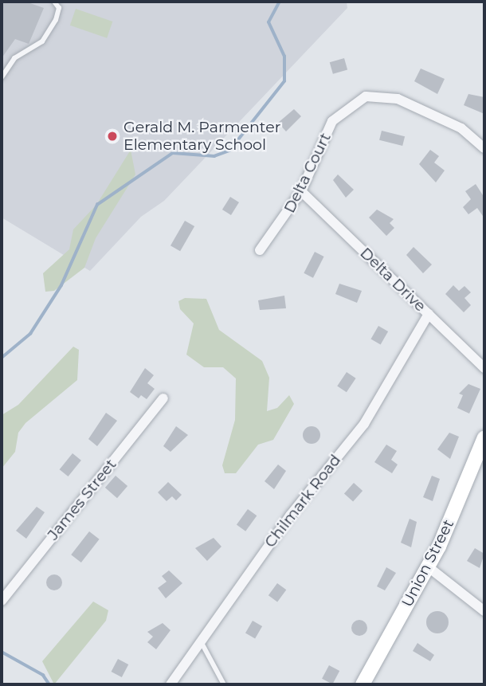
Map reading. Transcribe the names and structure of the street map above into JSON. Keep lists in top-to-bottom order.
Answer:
{
  "streets": {
    "main road": ["Union Street"],
    "street": [
      "Delta Court",
      "Delta Drive",
      "James Street",
      "Chilmark Road"
    ]
  },
  "crossings": [
    ["Delta Court", "Delta Drive"],
    ["Delta Drive", "Chilmark Road"]
  ],
  "places": ["Gerald M. Parmenter Elementary School"]
}
